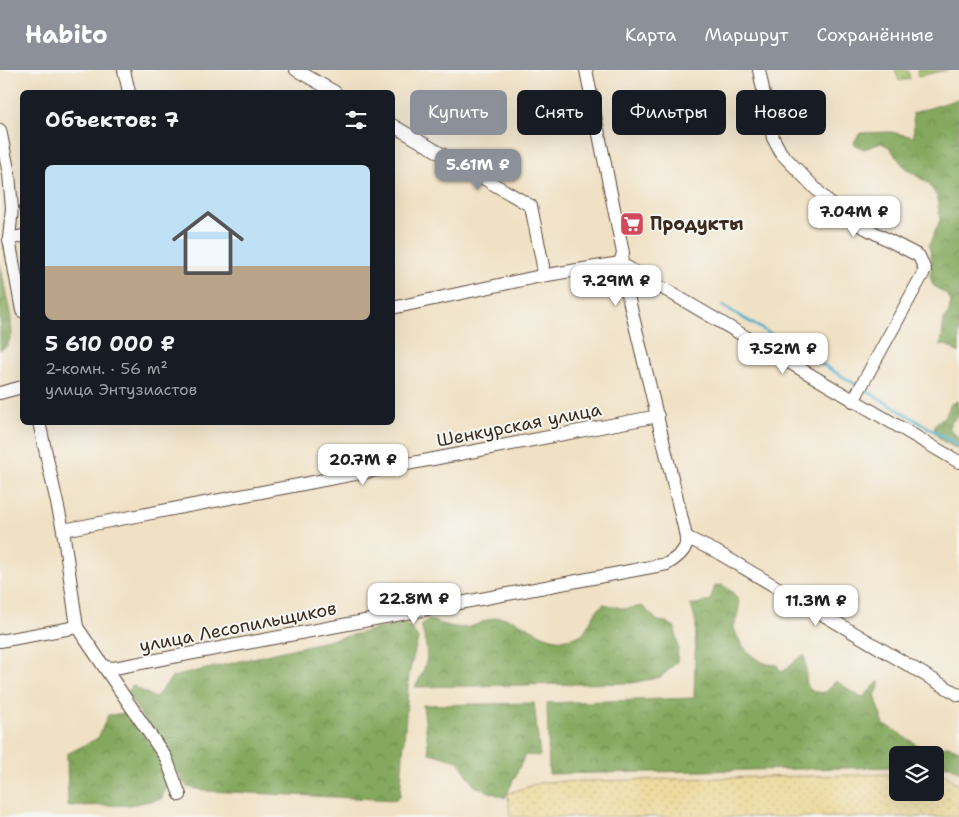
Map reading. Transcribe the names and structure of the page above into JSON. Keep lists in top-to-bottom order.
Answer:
{
  "streets": {
    "street": ["Шенкурская улица", "улица Лесопильщиков"]
  },
  "places": {
    "supermarket": ["Продукты"]
  },
  "page": {
    "header": "Habito",
    "nav": ["Карта", "Маршрут", "Сохранённые"],
    "chip": [
      "Купить",
      "Снять",
      "Фильтры",
      "Новое"
    ],
    "heading": "Объектов: 7",
    "price": [
      "5.61M ₽",
      "7.04M ₽",
      "7.29M ₽",
      "7.52M ₽",
      "20.7M ₽",
      "22.8M ₽",
      "11.3M ₽"
    ],
    "list": [
      {
        "name": "5 610 000 ₽",
        "note": "2-комн. · 56 m² · улица Энтузиастов"
      }
    ]
  }
}
